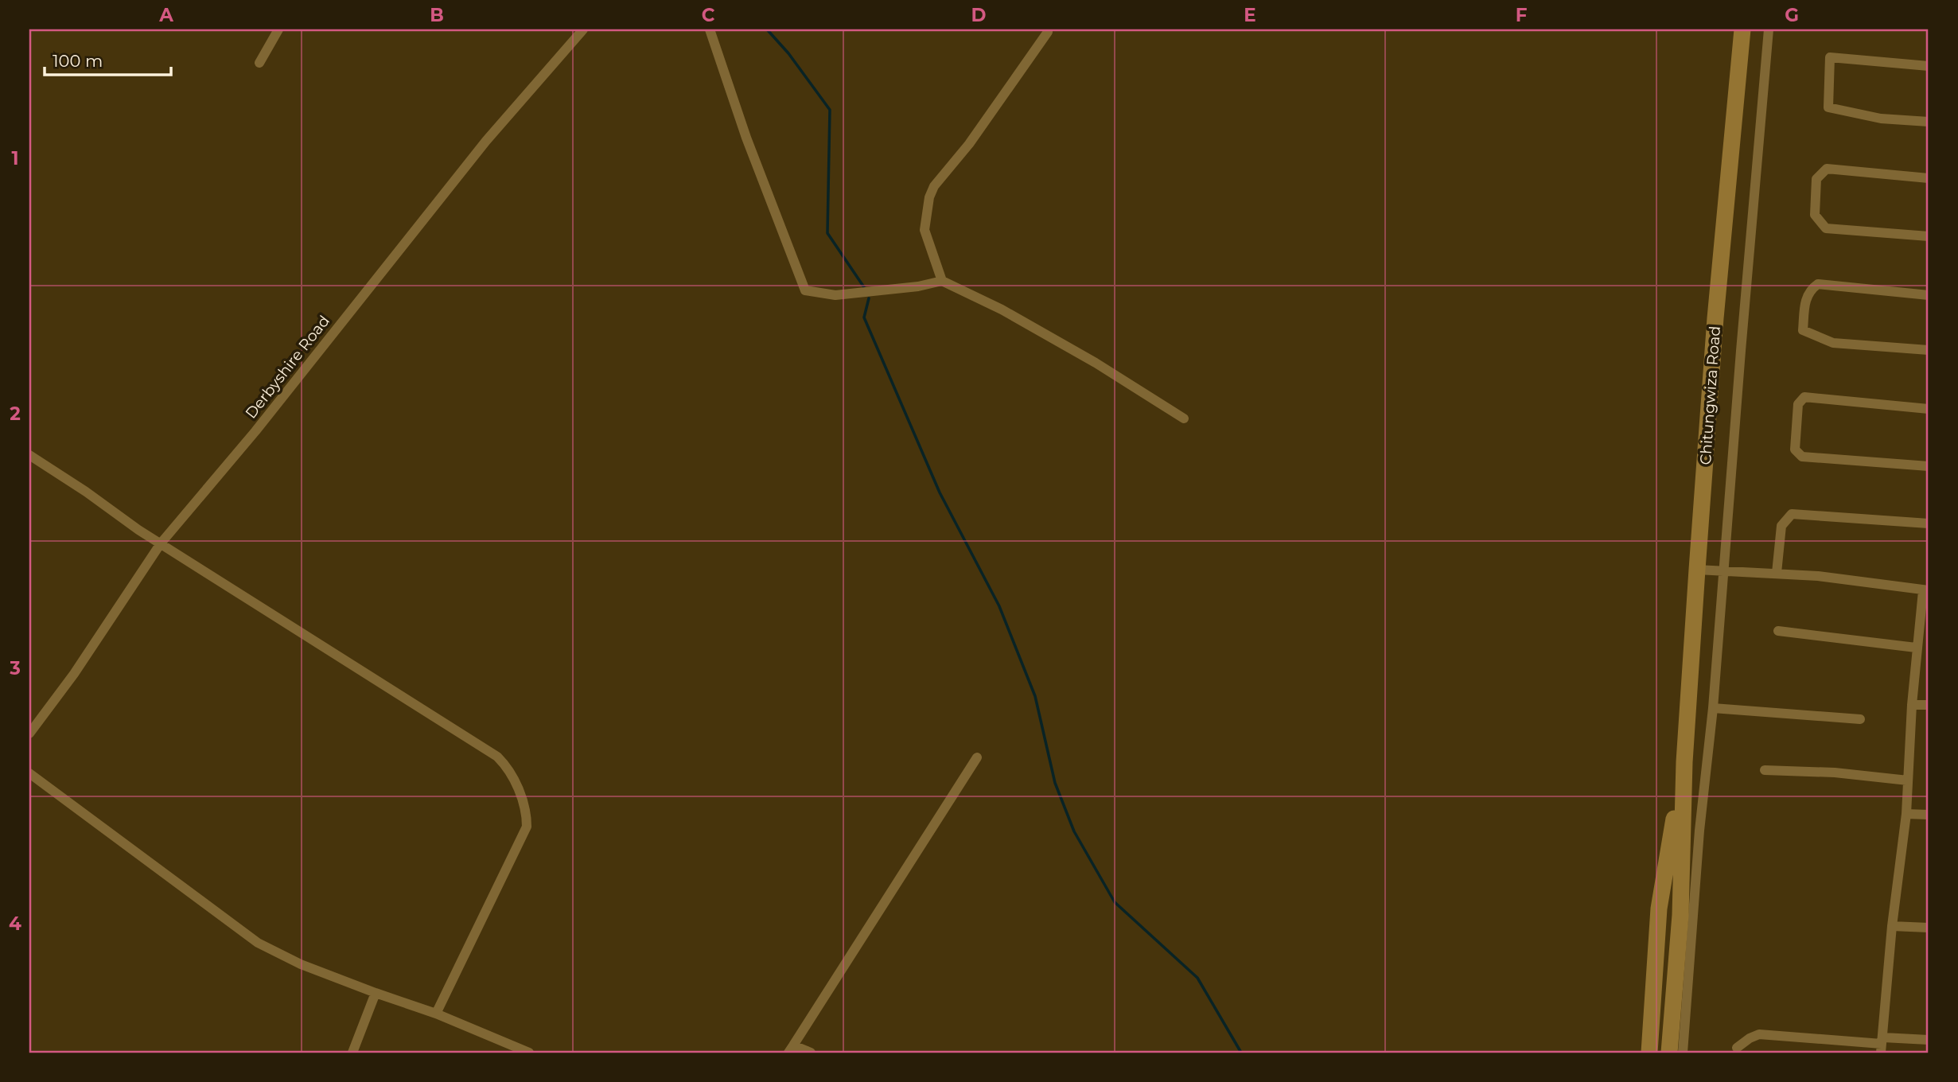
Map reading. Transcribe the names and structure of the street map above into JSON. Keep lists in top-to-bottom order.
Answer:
{
  "streets": {
    "main road": ["Chitungwiza Road"],
    "street": ["Derbyshire Road"]
  },
  "scale_bar": "100 m",
  "grid": {
    "columns": [
      "A",
      "B",
      "C",
      "D",
      "E",
      "F",
      "G"
    ],
    "rows": [
      "1",
      "2",
      "3",
      "4"
    ]
  }
}
